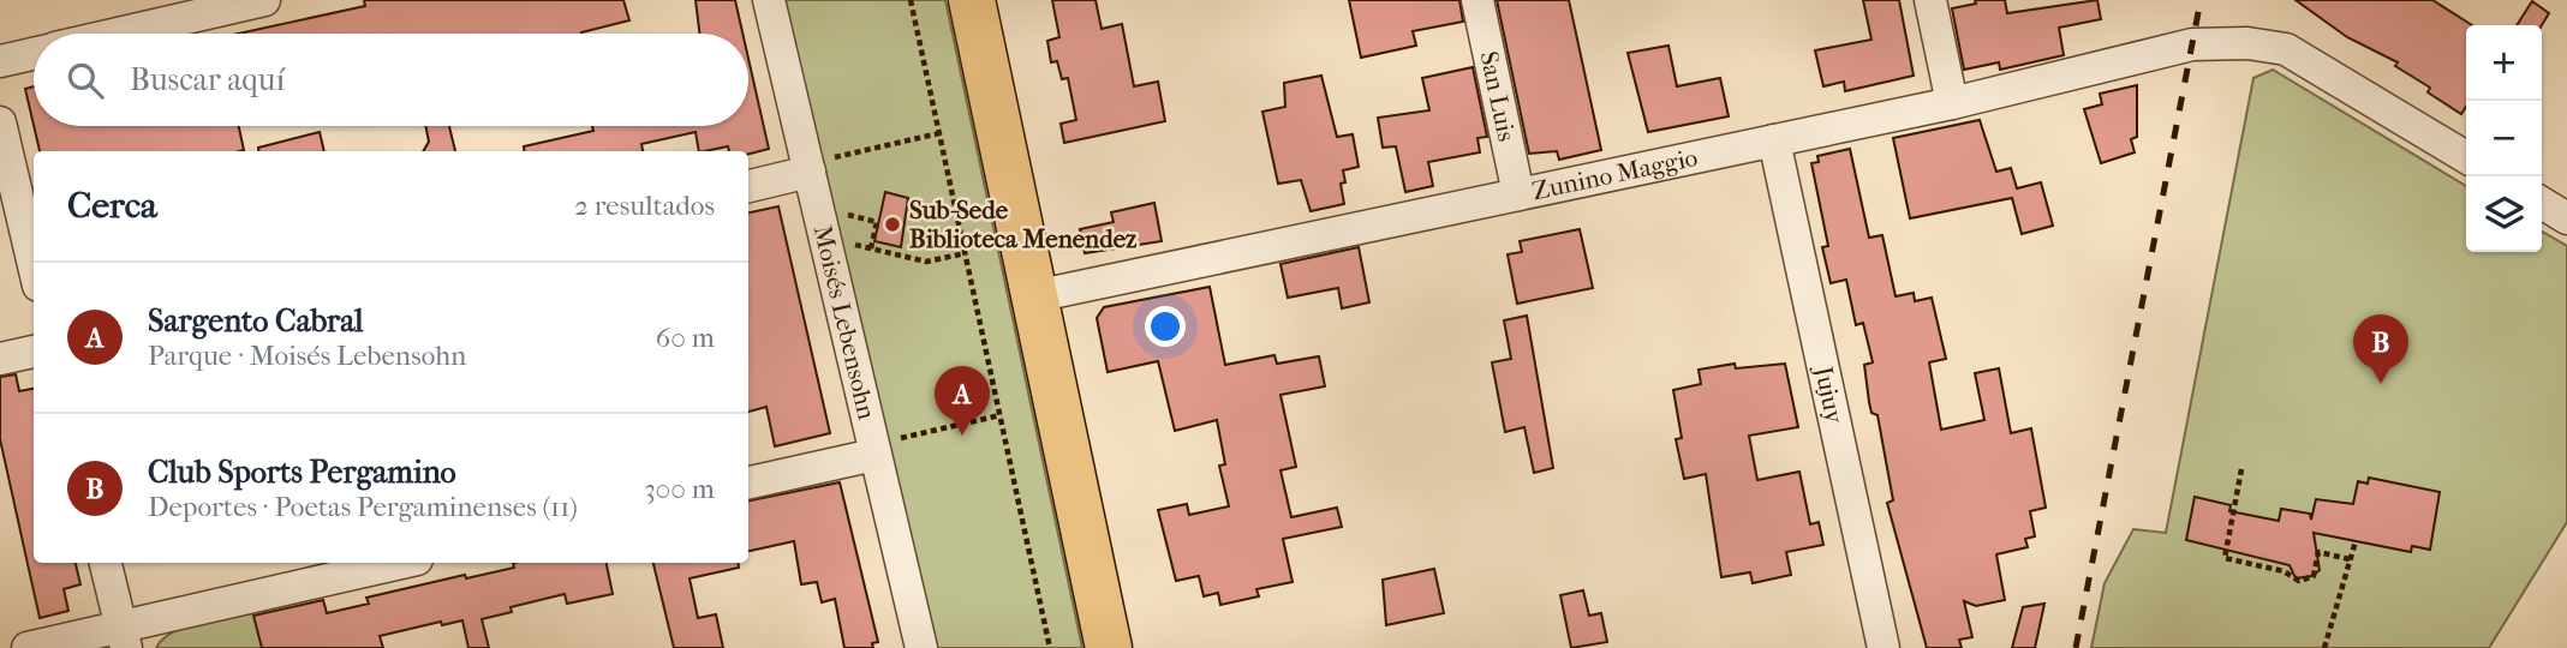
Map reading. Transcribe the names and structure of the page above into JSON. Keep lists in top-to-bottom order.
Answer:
{
  "streets": {
    "street": [
      "San Luis",
      "Zunino Maggio",
      "Moisés Lebensohn",
      "Jujuy"
    ]
  },
  "crossings": [
    ["San Luis", "Zunino Maggio"],
    ["Zunino Maggio", "Jujuy"]
  ],
  "places": ["Sub-Sede Biblioteca Menendez"],
  "page": {
    "map_buttons": ["+", "−"],
    "search": "Buscar aquí",
    "heading": ["Cerca", "2 resultados"],
    "list": [
      {
        "mark": "A",
        "name": "Sargento Cabral",
        "note": "Parque · Moisés Lebensohn",
        "value": "60 m"
      },
      {
        "mark": "B",
        "name": "Club Sports Pergamino",
        "note": "Deportes · Poetas Pergaminenses (11)",
        "value": "300 m"
      }
    ],
    "pins": ["B", "A"]
  }
}
